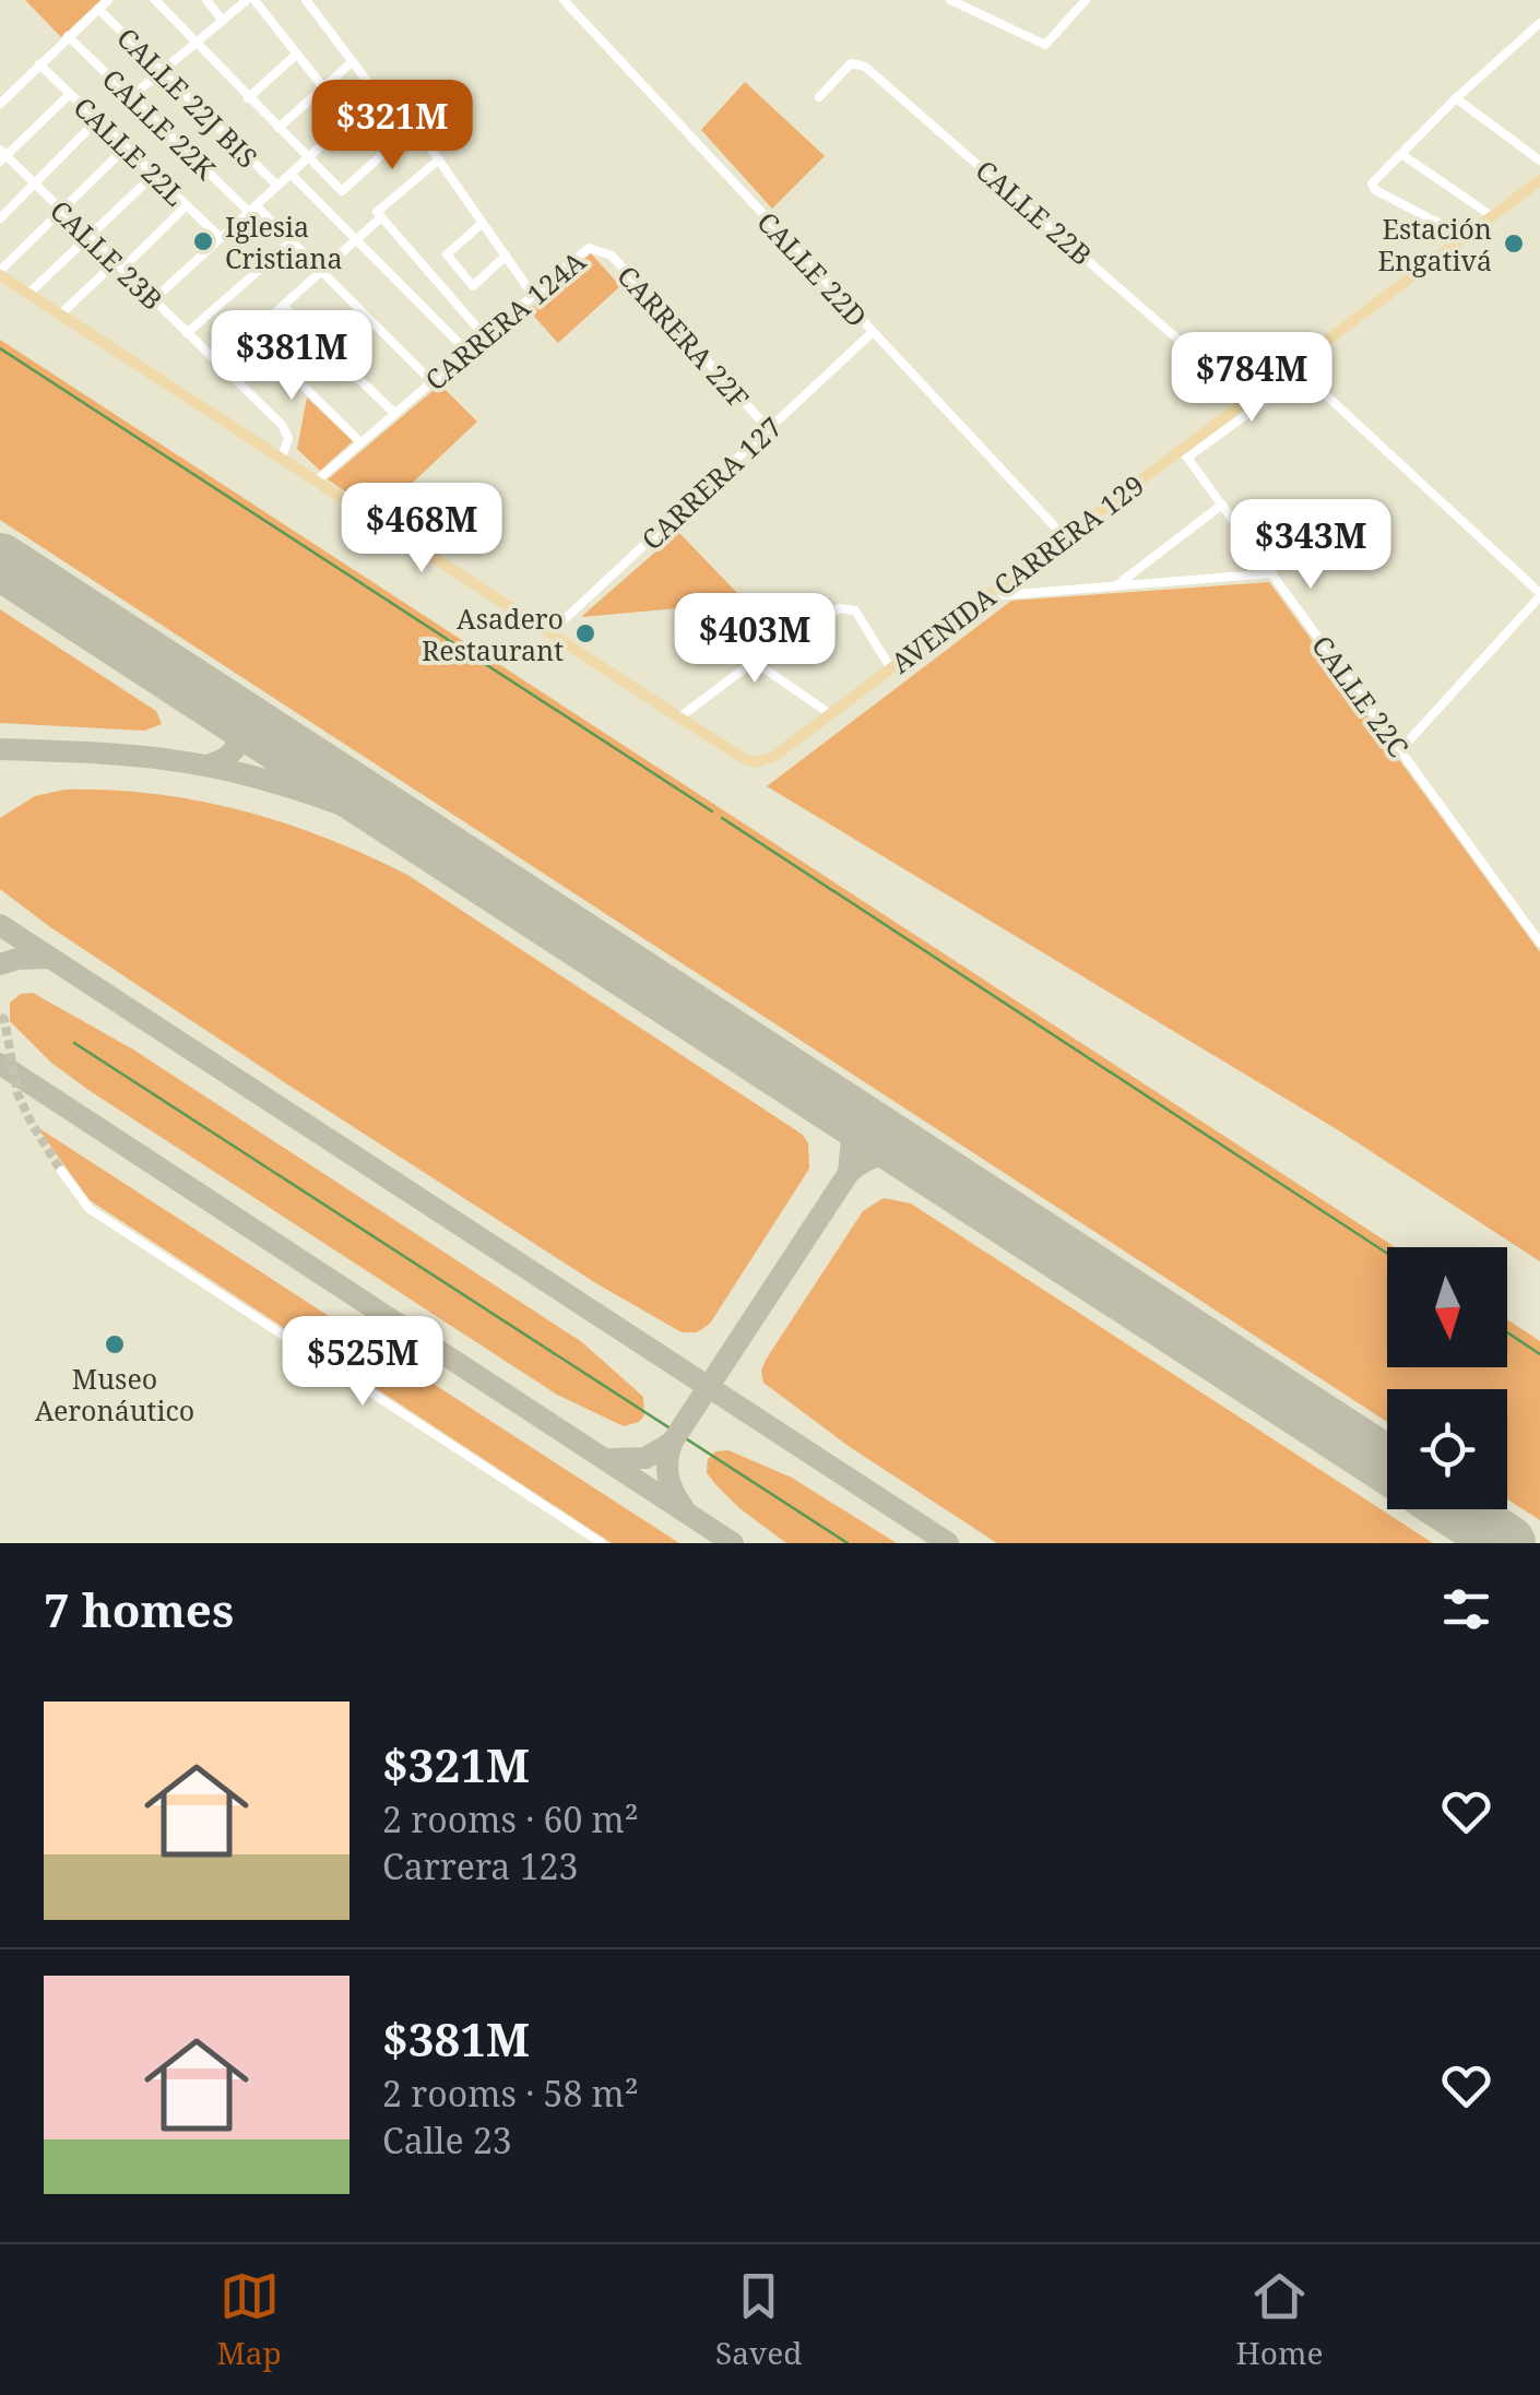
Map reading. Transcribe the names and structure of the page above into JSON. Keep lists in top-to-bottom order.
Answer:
{
  "streets": {
    "main road": ["AVENIDA CARRERA 129"],
    "street": [
      "CALLE 22J BIS",
      "CALLE 22K",
      "CALLE 22L",
      "CALLE 22B",
      "CALLE 23B",
      "CALLE 22D",
      "CARRERA 124A",
      "CARRERA 22F",
      "CARRERA 127",
      "CALLE 22C"
    ]
  },
  "crossings": [
    ["CALLE 22J BIS", "CARRERA 124A"],
    ["CALLE 22K", "CARRERA 124A"],
    ["CALLE 22B", "AVENIDA CARRERA 129"],
    ["CALLE 22D", "CARRERA 127"],
    ["CALLE 22D", "AVENIDA CARRERA 129"],
    ["CARRERA 124A", "CARRERA 22F"],
    ["CARRERA 22F", "CARRERA 127"],
    ["AVENIDA CARRERA 129", "CALLE 22C"]
  ],
  "places": [
    "Iglesia Cristiana",
    "Estación Engativá",
    "Asadero Restaurant",
    "Museo Aeronáutico"
  ],
  "north": "bottom",
  "page": {
    "price": [
      "$321M",
      "$381M",
      "$784M",
      "$468M",
      "$343M",
      "$403M",
      "$525M"
    ],
    "heading": "7 homes",
    "list": [
      {
        "name": "$321M",
        "note": "2 rooms · 60 m² · Carrera 123"
      },
      {
        "name": "$381M",
        "note": "2 rooms · 58 m² · Calle 23"
      }
    ],
    "tabs": ["Map", "Saved", "Home"]
  }
}
